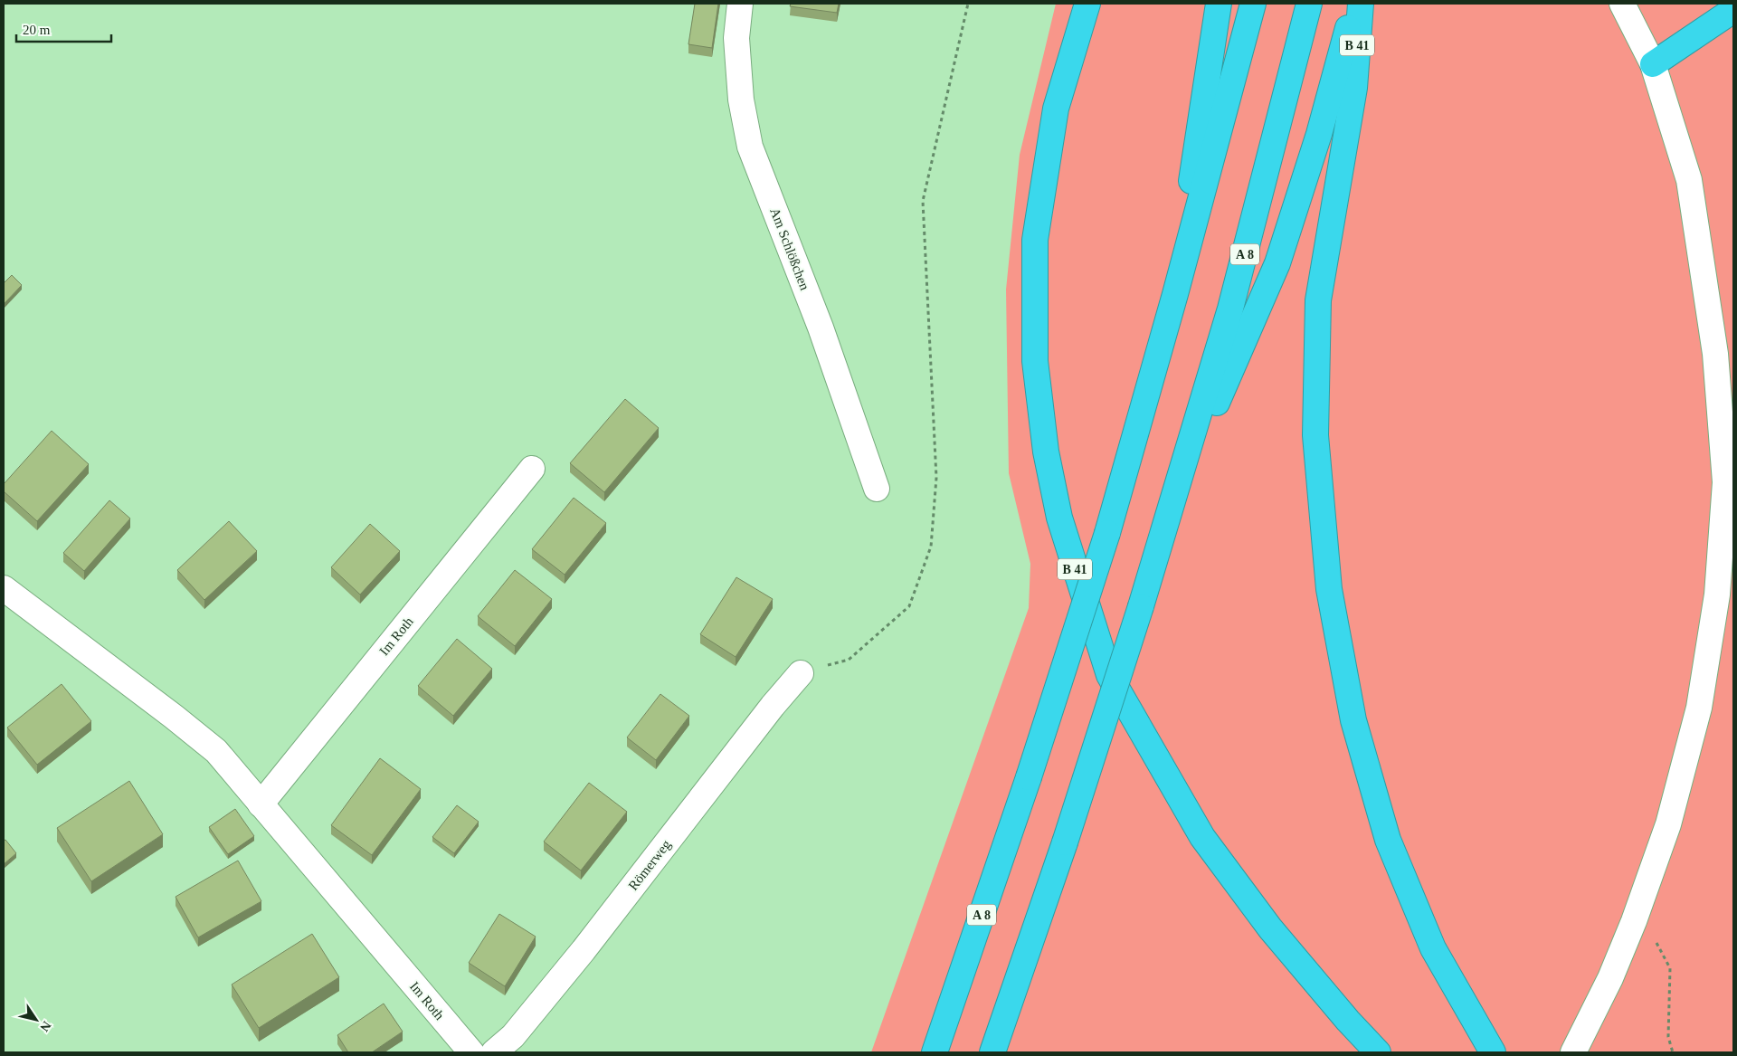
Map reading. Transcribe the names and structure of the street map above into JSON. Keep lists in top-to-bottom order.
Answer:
{
  "streets": {
    "highway": ["B 41", "A 8"],
    "street": ["Am Schlößchen", "Im Roth", "Römerweg"]
  },
  "scale_bar": "20 m",
  "north": "bottom right"
}
